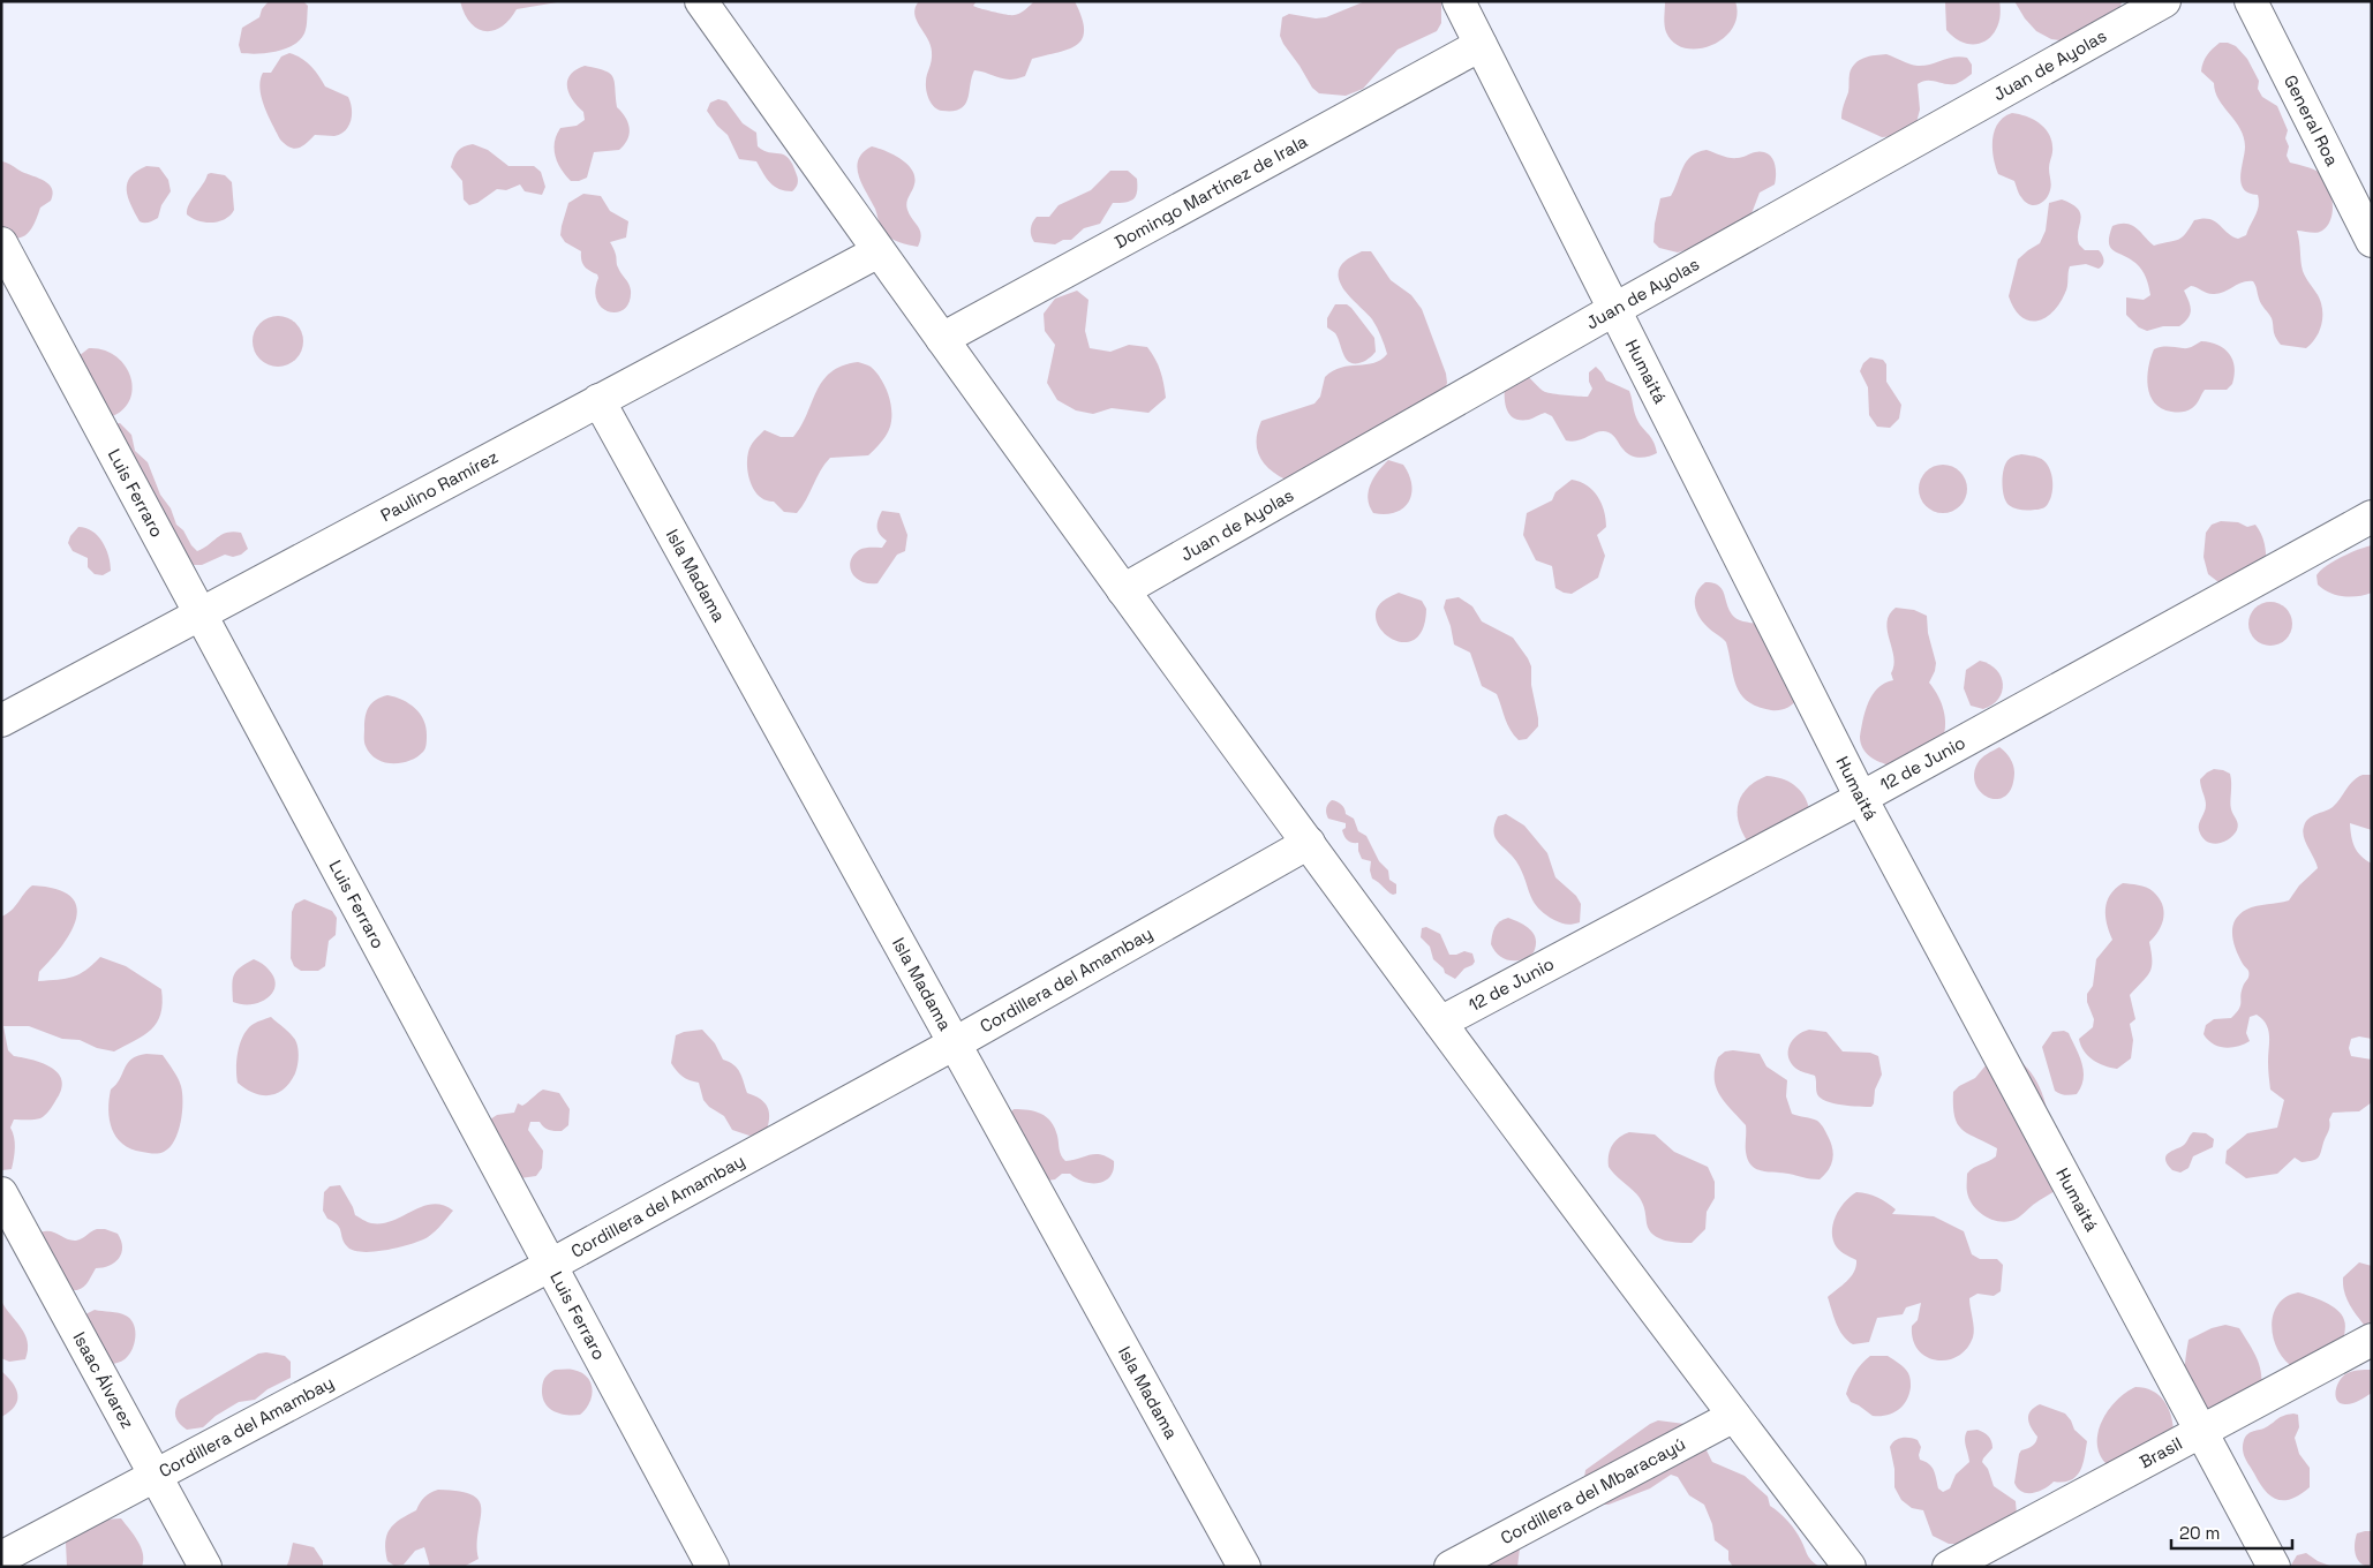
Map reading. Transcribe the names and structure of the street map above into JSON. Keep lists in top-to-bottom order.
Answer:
{
  "streets": {
    "street": [
      "Juan de Ayolas",
      "General Roa",
      "Domingo Martínez de Irala",
      "Humaitá",
      "Paulino Ramírez",
      "Luis Ferraro",
      "Isla Madama",
      "12 de Junio",
      "Cordillera del Amambay",
      "Isaac Álvarez",
      "Brasil",
      "Cordillera del Mbaracayú"
    ]
  },
  "crossings": [
    ["Juan de Ayolas", "Humaitá"],
    ["Domingo Martínez de Irala", "Humaitá"],
    ["Humaitá", "12 de Junio"],
    ["Humaitá", "Brasil"],
    ["Paulino Ramírez", "Luis Ferraro"],
    ["Paulino Ramírez", "Isla Madama"],
    ["Luis Ferraro", "Cordillera del Amambay"],
    ["Isla Madama", "Cordillera del Amambay"],
    ["Cordillera del Amambay", "Isaac Álvarez"]
  ],
  "scale_bar": "20 m"
}
